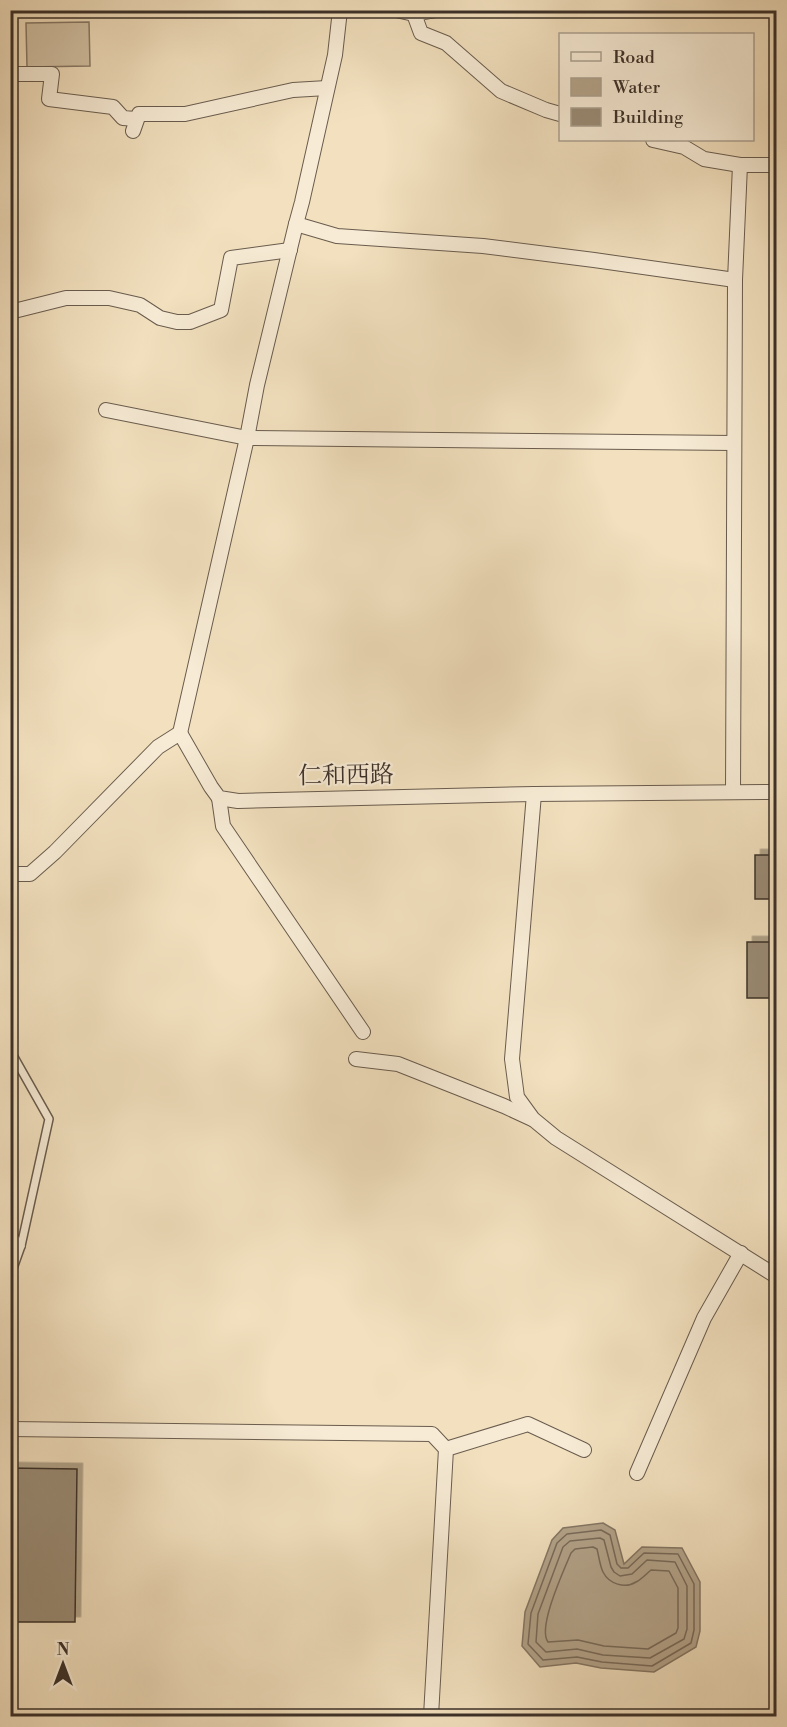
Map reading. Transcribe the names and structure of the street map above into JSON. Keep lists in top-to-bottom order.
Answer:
{
  "streets": {
    "street": ["仁和西路"]
  },
  "legend": ["Road", "Water", "Building"],
  "north": "top"
}
